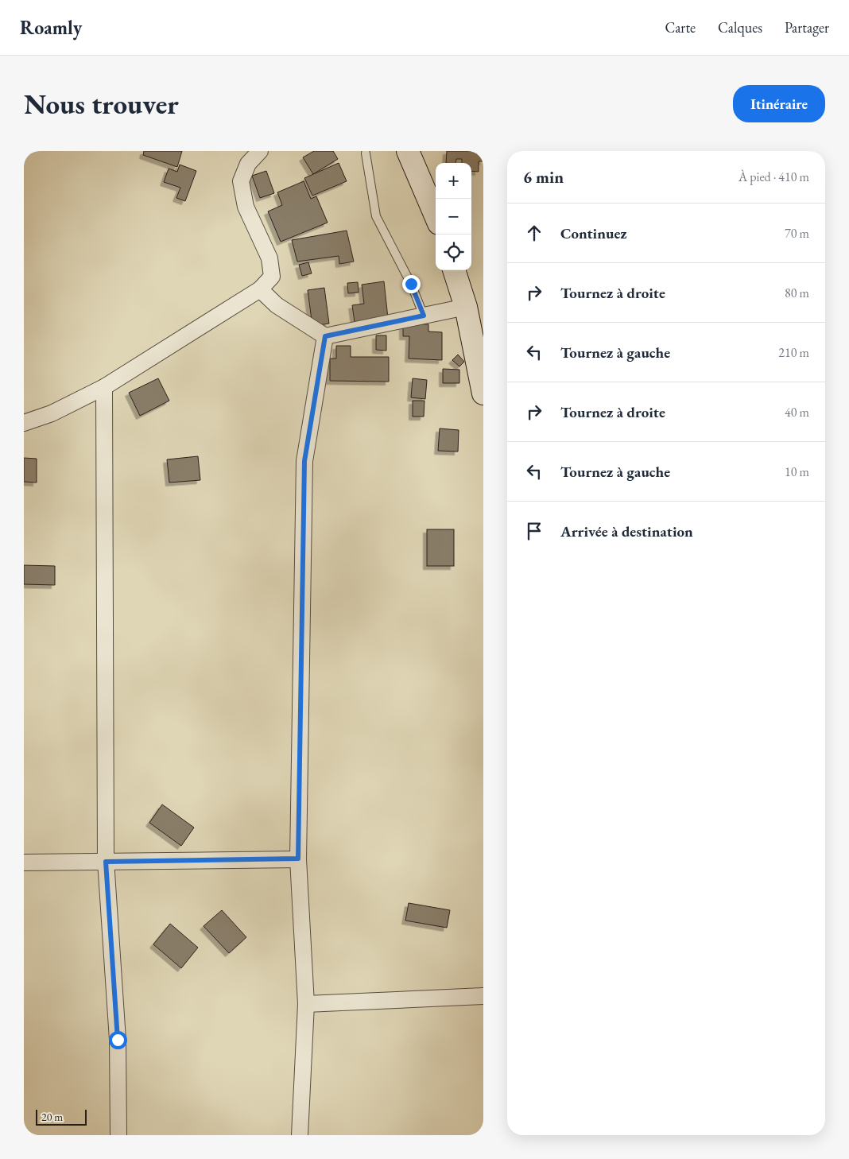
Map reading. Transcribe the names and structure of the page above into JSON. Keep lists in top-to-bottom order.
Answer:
{
  "scale_bar": "20 m",
  "page": {
    "header": "Roamly",
    "nav": ["Carte", "Calques", "Partager"],
    "buttons": "Itinéraire",
    "title": "Nous trouver",
    "heading": ["6 min", "À pied · 410 m"],
    "map_buttons": ["+", "−"],
    "list": [
      ["Continuez", "70 m"],
      ["Tournez à droite", "80 m"],
      ["Tournez à gauche", "210 m"],
      ["Tournez à droite", "40 m"],
      ["Tournez à gauche", "10 m"],
      "Arrivée à destination"
    ],
    "scale": "20 m"
  }
}
